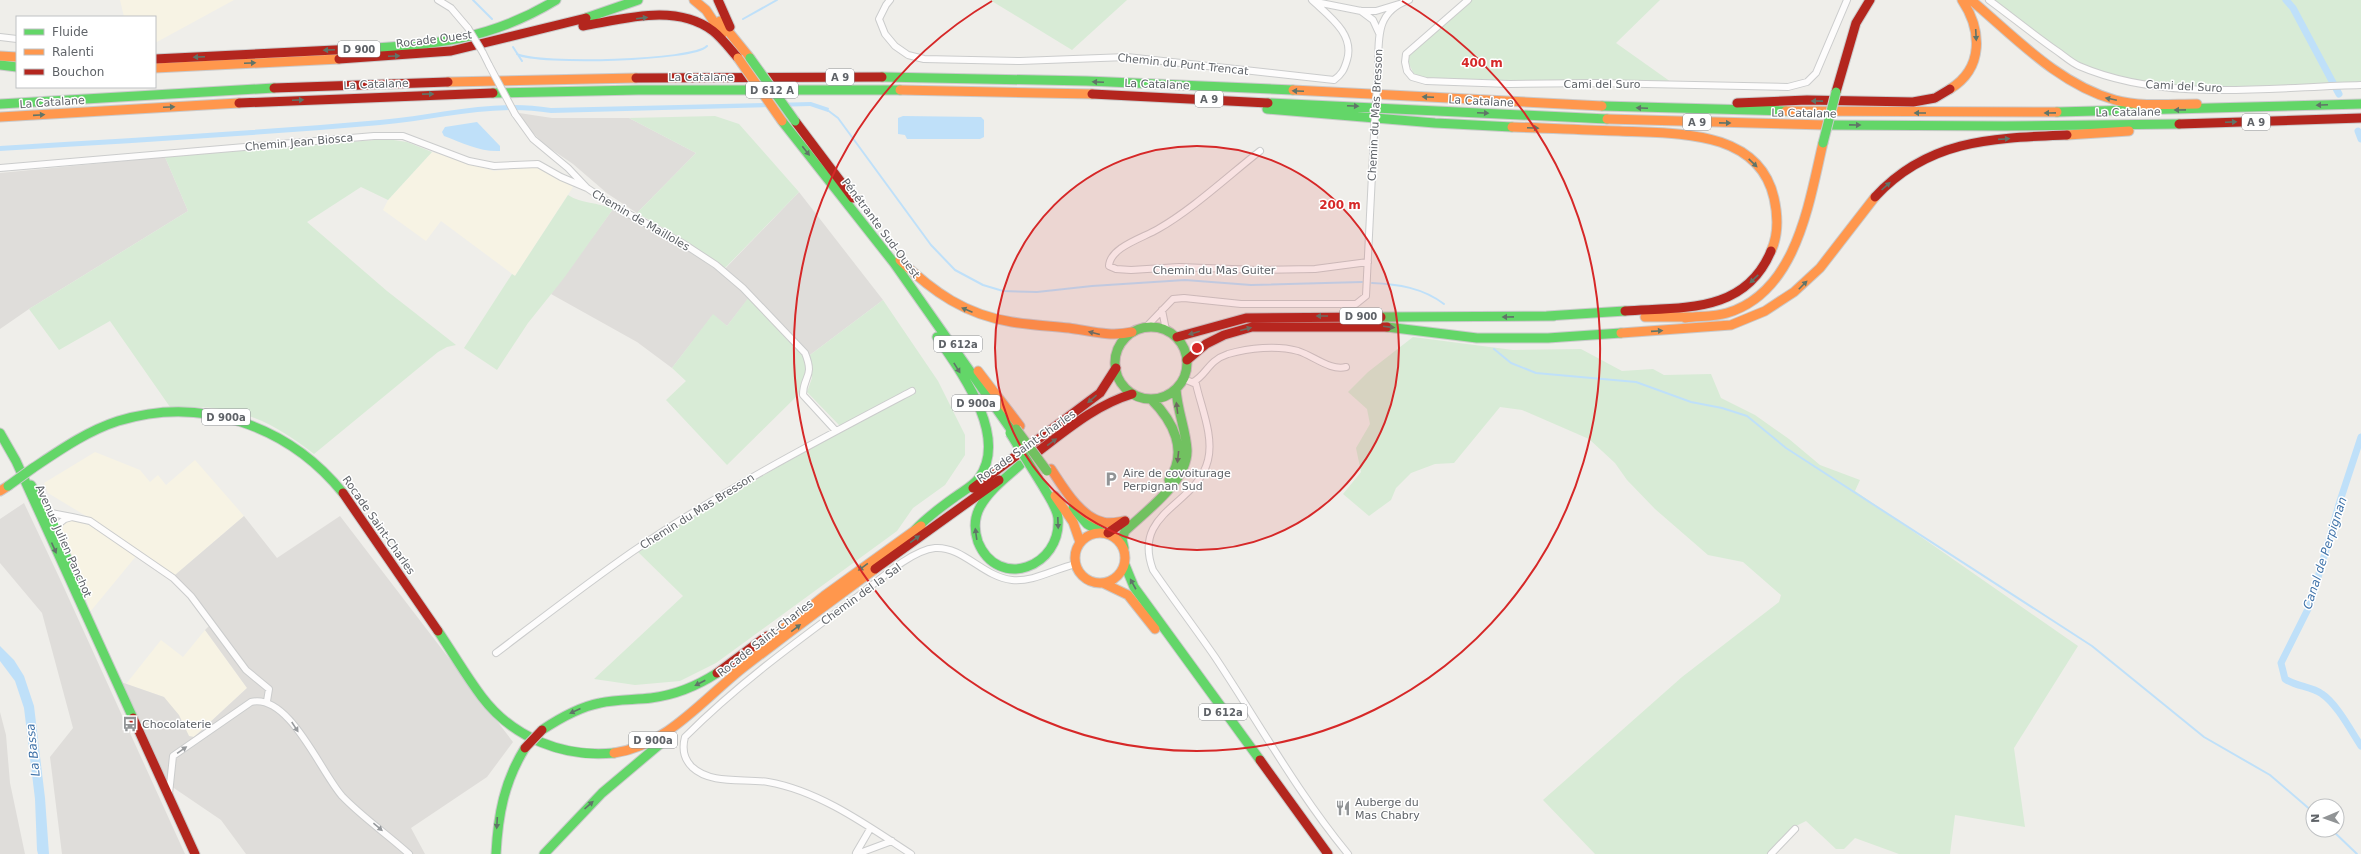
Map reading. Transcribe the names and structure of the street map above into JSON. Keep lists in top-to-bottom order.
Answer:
{
  "streets": {
    "main road": [
      "Rocade Ouest",
      "D 900",
      "La Catalane",
      "A 9",
      "D 612 A",
      "Pénétrante Sud-Ouest",
      "D 612a",
      "D 900a",
      "Rocade Saint-Charles",
      "Avenue Julien Panchot"
    ],
    "street": [
      "Chemin du Punt Trencat",
      "Cami del Suro",
      "Chemin du Mas Bresson",
      "Chemin Jean Biosca",
      "Chemin de Mailloles",
      "Chemin du Mas Guiter",
      "Chemin del la Sal"
    ]
  },
  "crossings": [
    ["D 900", "Chemin du Mas Bresson"],
    ["D 900", "Rocade Saint-Charles"],
    ["D 612 A", "Pénétrante Sud-Ouest"],
    ["Chemin du Mas Bresson", "Chemin de Mailloles"],
    ["Chemin du Mas Bresson", "Chemin du Mas Guiter"],
    ["Chemin du Mas Bresson", "Rocade Saint-Charles"],
    ["Chemin Jean Biosca", "Chemin de Mailloles"],
    ["Pénétrante Sud-Ouest", "D 612a"],
    ["Pénétrante Sud-Ouest", "D 900a"],
    ["D 612a", "Chemin del la Sal"],
    ["D 900a", "Rocade Saint-Charles"]
  ],
  "water": ["Canal de Perpignan", "La Bassa"],
  "places": {
    "parking": ["Aire de covoiturage Perpignan Sud"],
    "bus stop": ["Chocolaterie"],
    "restaurant": ["Auberge du Mas Chabry"]
  },
  "legend": ["Fluide", "Ralenti", "Bouchon"],
  "north": "left",
  "rings": ["400 m", "200 m"]
}
